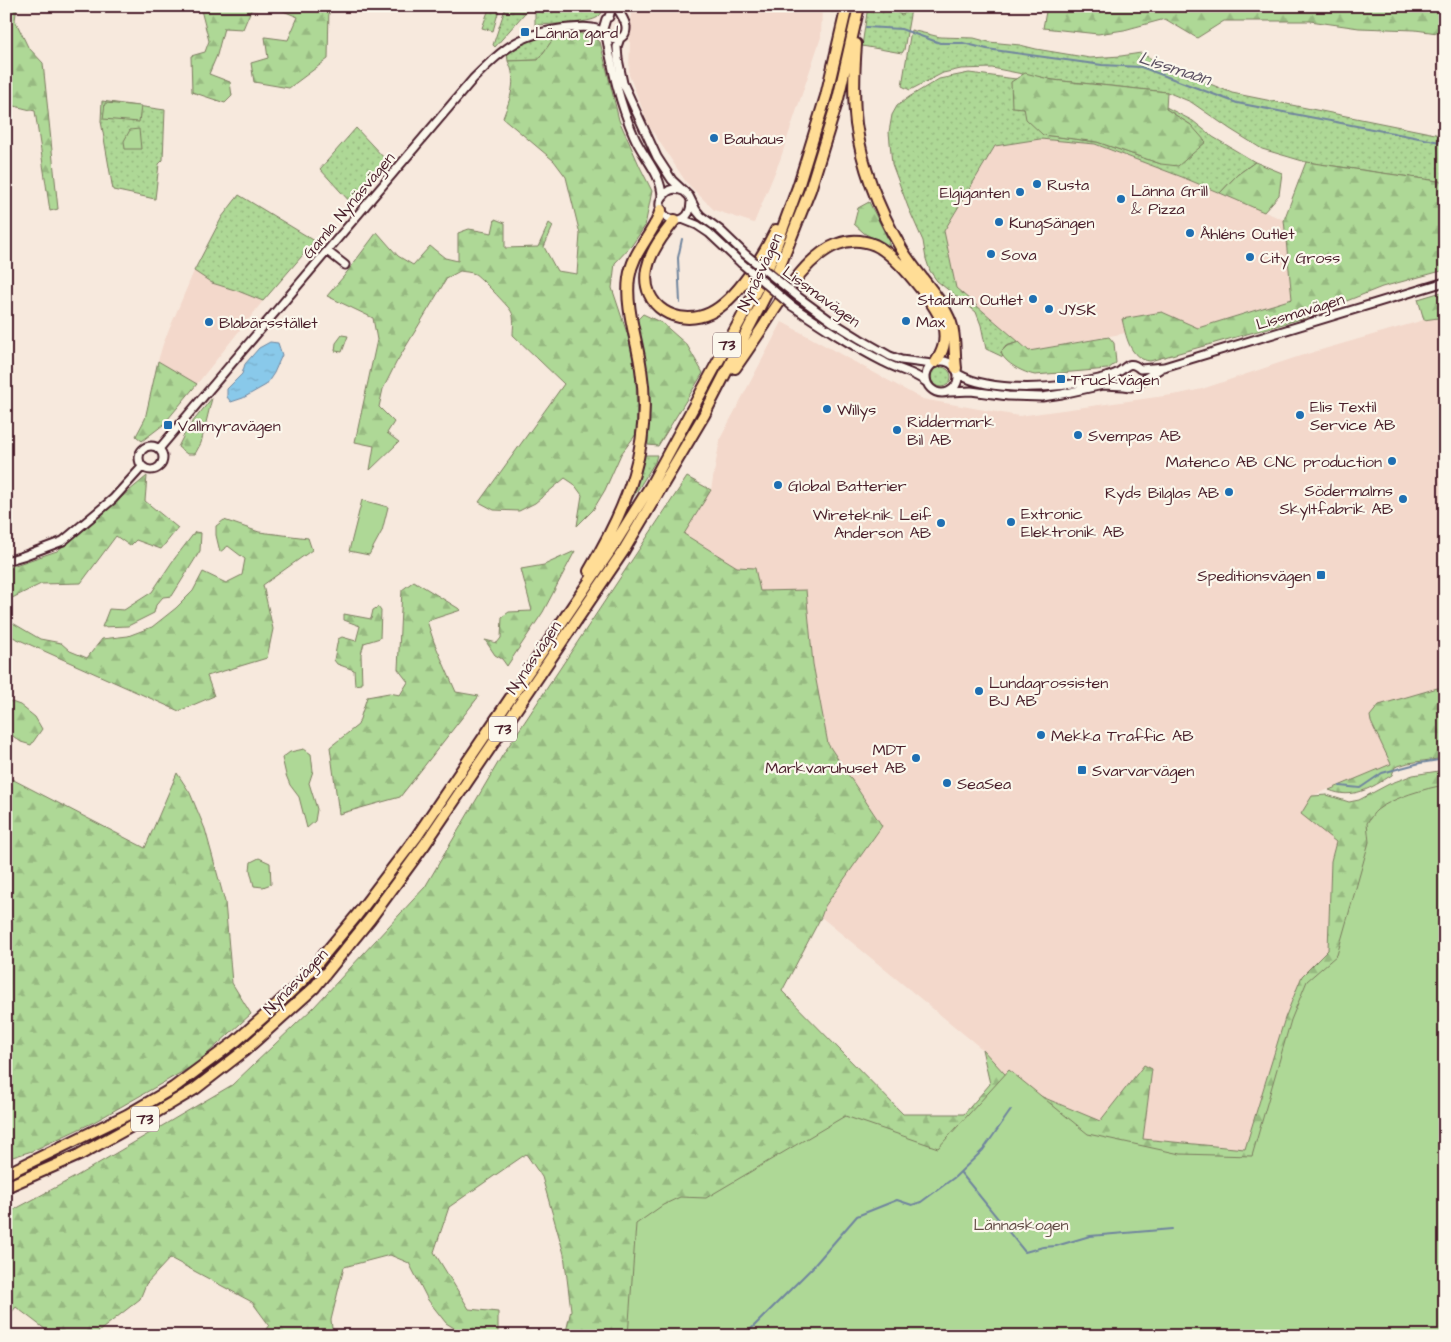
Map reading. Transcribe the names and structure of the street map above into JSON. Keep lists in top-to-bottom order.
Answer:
{
  "streets": {
    "highway": ["Nynäsvägen", "73"],
    "street": ["Gamla Nynäsvägen", "Lissmavägen"]
  },
  "water": ["Lissmaån"],
  "parks": ["Lännaskogen"],
  "places": {
    "transit": [
      "Länna gård",
      "Truckvägen",
      "Vallmyravägen",
      "Speditionsvägen",
      "Svarvarvägen"
    ],
    "other": [
      "Bauhaus",
      "Rusta",
      "Elgiganten",
      "Länna Grill & Pizza",
      "KungSängen",
      "Åhléns Outlet",
      "Sova",
      "City Gross",
      "Stadium Outlet",
      "JYSK",
      "Max",
      "Blåbärsstället",
      "Willys",
      "Elis Textil Service AB",
      "Riddermark Bil AB",
      "Svempas AB",
      "Matenco AB CNC production",
      "Global Batterier",
      "Ryds Bilglas AB",
      "Södermalms Skyltfabrik AB",
      "Extronic Elektronik AB",
      "Wireteknik Leif Anderson AB",
      "Lundagrossisten BJ AB",
      "Mekka Traffic AB",
      "MDT Markvaruhuset AB",
      "SeaSea"
    ]
  }
}
